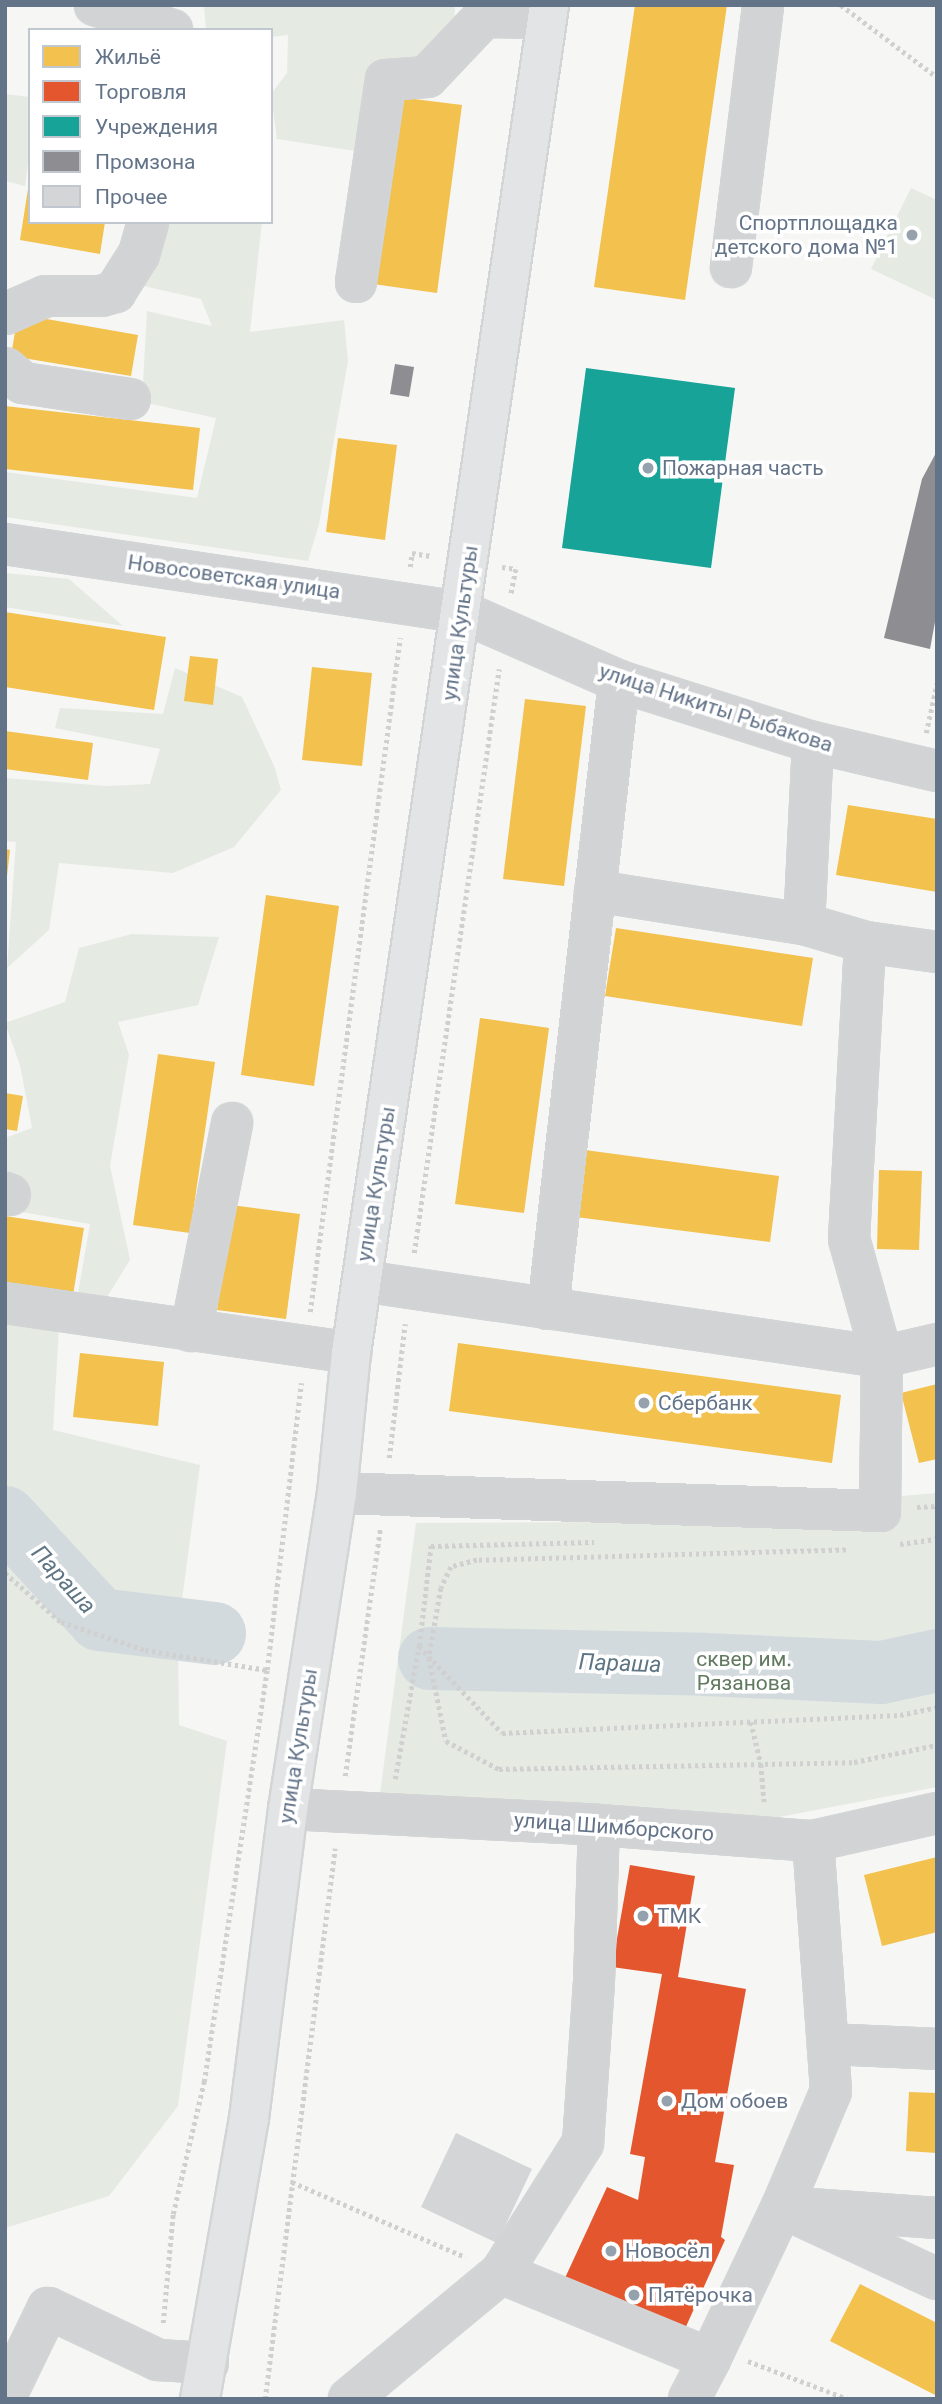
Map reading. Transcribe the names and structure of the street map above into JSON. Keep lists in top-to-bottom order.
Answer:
{
  "streets": {
    "main road": ["улица Культуры"],
    "street": ["Новосоветская улица", "улица Никиты Рыбакова", "улица Шимборского"]
  },
  "crossings": [
    ["Новосоветская улица", "улица Культуры"],
    ["Новосоветская улица", "улица Никиты Рыбакова"],
    ["улица Культуры", "улица Никиты Рыбакова"],
    ["улица Культуры", "улица Шимборского"]
  ],
  "water": ["Параша"],
  "parks": ["сквер им. Рязанова"],
  "places": [
    "Спортплощадка детского дома №1",
    "Пожарная часть",
    "Сбербанк",
    "ТМК",
    "Дом обоев",
    "Новосёл",
    "Пятёрочка"
  ],
  "legend": [
    "Жильё",
    "Торговля",
    "Учреждения",
    "Промзона",
    "Прочее"
  ]
}
